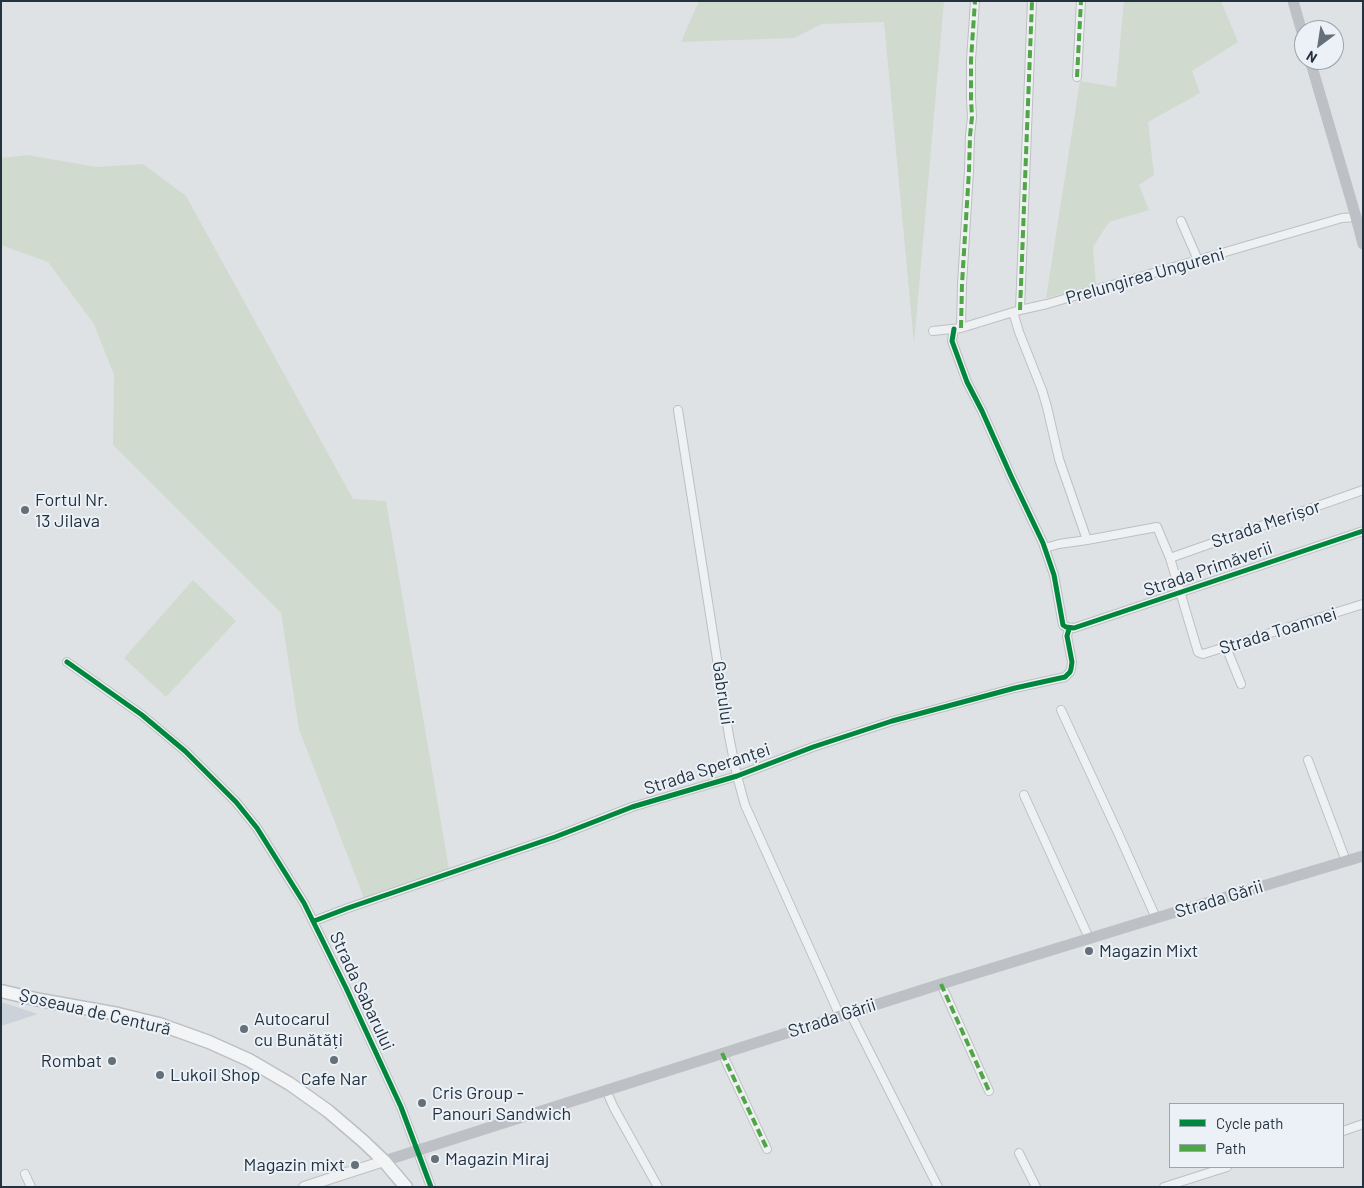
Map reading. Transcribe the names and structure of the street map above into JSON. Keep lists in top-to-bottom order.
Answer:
{
  "streets": {
    "main road": ["Strada Gării", "Șoseaua de Centură"],
    "street": [
      "Prelungirea Ungureni",
      "Strada Merișor",
      "Strada Primăverii",
      "Strada Toamnei",
      "Gabrului",
      "Strada Speranței",
      "Strada Sabarului"
    ]
  },
  "crossings": [
    ["Strada Merișor", "Strada Toamnei"],
    ["Strada Primăverii", "Strada Toamnei"],
    ["Strada Primăverii", "Strada Speranței"],
    ["Gabrului", "Strada Speranței"],
    ["Gabrului", "Strada Gării"],
    ["Strada Speranței", "Strada Sabarului"],
    ["Strada Gării", "Strada Sabarului"],
    ["Strada Gării", "Șoseaua de Centură"]
  ],
  "places": [
    "Fortul Nr. 13 Jilava",
    "Magazin Mixt",
    "Autocarul cu Bunătăți",
    "Cafe Nar",
    "Rombat",
    "Lukoil Shop",
    "Cris Group - Panouri Sandwich",
    "Magazin Miraj",
    "Magazin mixt"
  ],
  "legend": ["Cycle path", "Path"],
  "north": "bottom left"
}
